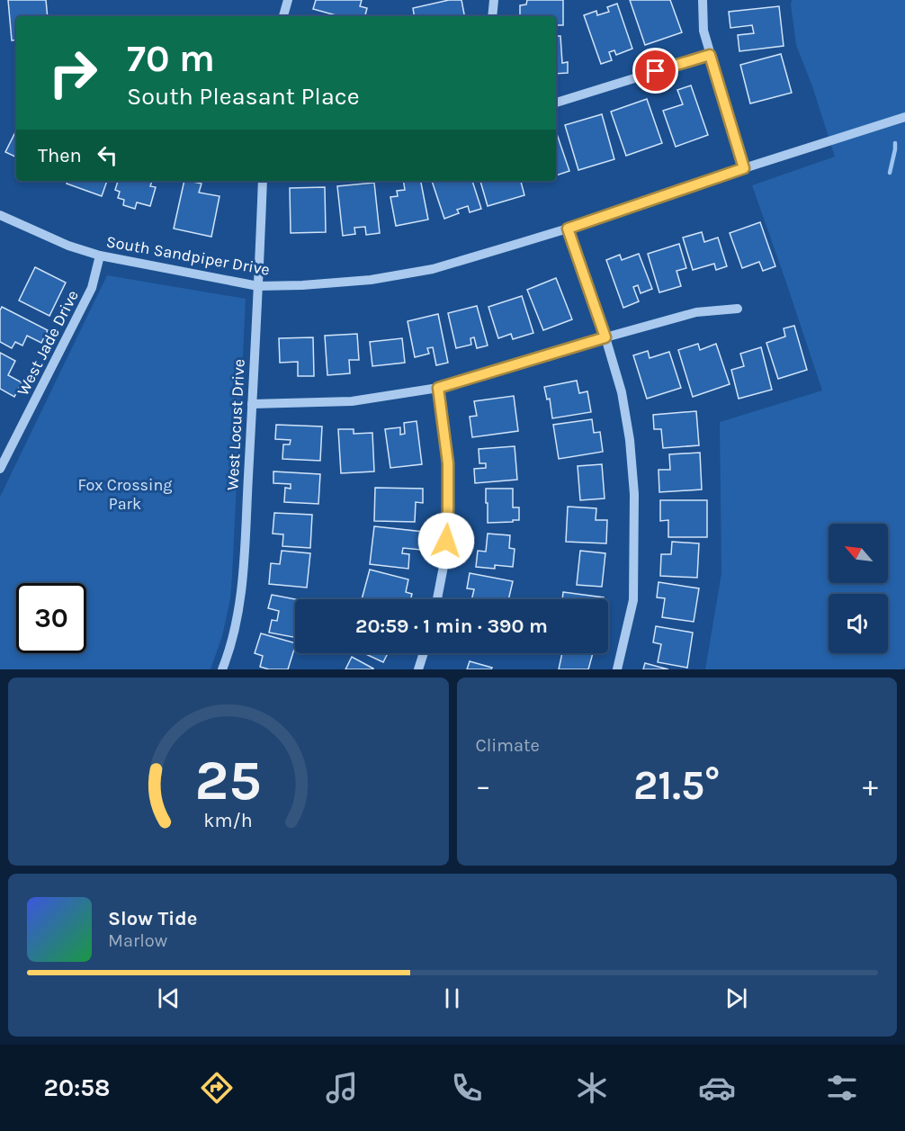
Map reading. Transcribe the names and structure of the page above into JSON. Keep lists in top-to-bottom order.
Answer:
{
  "streets": {
    "street": ["South Sandpiper Drive", "West Jade Drive", "West Locust Drive"]
  },
  "crossings": [
    ["South Sandpiper Drive", "West Jade Drive"],
    ["South Sandpiper Drive", "West Locust Drive"]
  ],
  "parks": ["Fox Crossing Park"],
  "north": "top left",
  "page": {
    "turn": ["70 m", "South Pleasant Place"],
    "then": "Then",
    "limit": "30",
    "trip": "20:59 · 1 min · 390 m",
    "tile": "Climate",
    "heat": ["−", "21.5°", "+"],
    "song": ["Slow Tide", "Marlow"],
    "tabs": "20:58",
    "gauge": ["25", "km/h"]
  }
}
